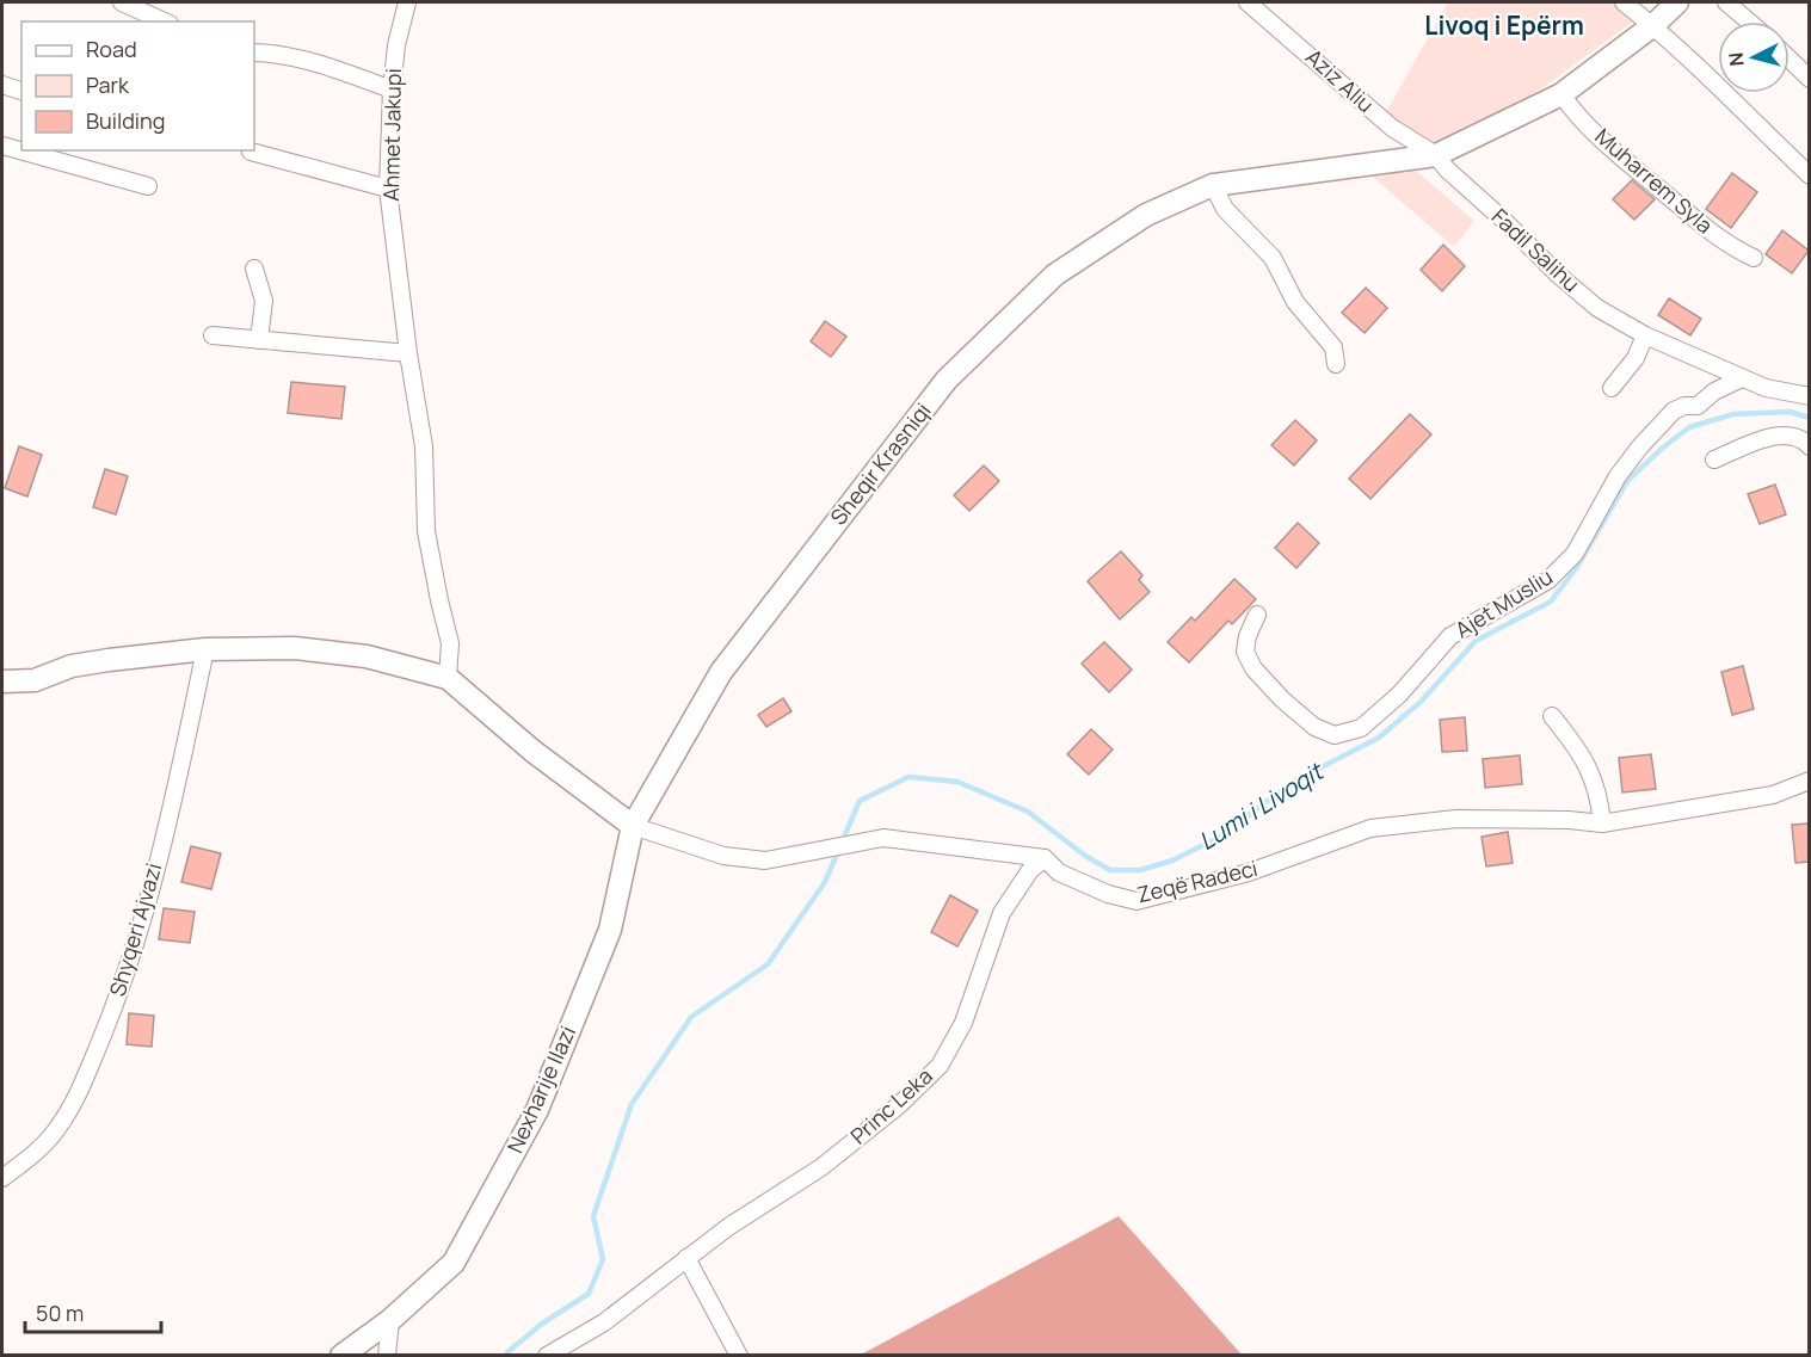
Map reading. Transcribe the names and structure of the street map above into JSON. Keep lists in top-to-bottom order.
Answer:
{
  "streets": {
    "street": [
      "Aziz Aliu",
      "Ahmet Jakupi",
      "Muharrem Syla",
      "Fadil Salihu",
      "Sheqir Krasniqi",
      "Ajet Musliu",
      "Zeqë Radeci",
      "Shyqeri Ajvazi",
      "Nexharije Ilazi",
      "Princ Leka"
    ]
  },
  "crossings": [
    ["Aziz Aliu", "Fadil Salihu"],
    ["Aziz Aliu", "Sheqir Krasniqi"],
    ["Fadil Salihu", "Sheqir Krasniqi"],
    ["Fadil Salihu", "Ajet Musliu"],
    ["Sheqir Krasniqi", "Zeqë Radeci"],
    ["Sheqir Krasniqi", "Nexharije Ilazi"],
    ["Zeqë Radeci", "Nexharije Ilazi"],
    ["Zeqë Radeci", "Princ Leka"]
  ],
  "districts": ["Livoq i Epërm"],
  "water": ["Lumi i Livoqit"],
  "legend": ["Road", "Park", "Building"],
  "scale_bar": "50 m",
  "north": "left"
}
